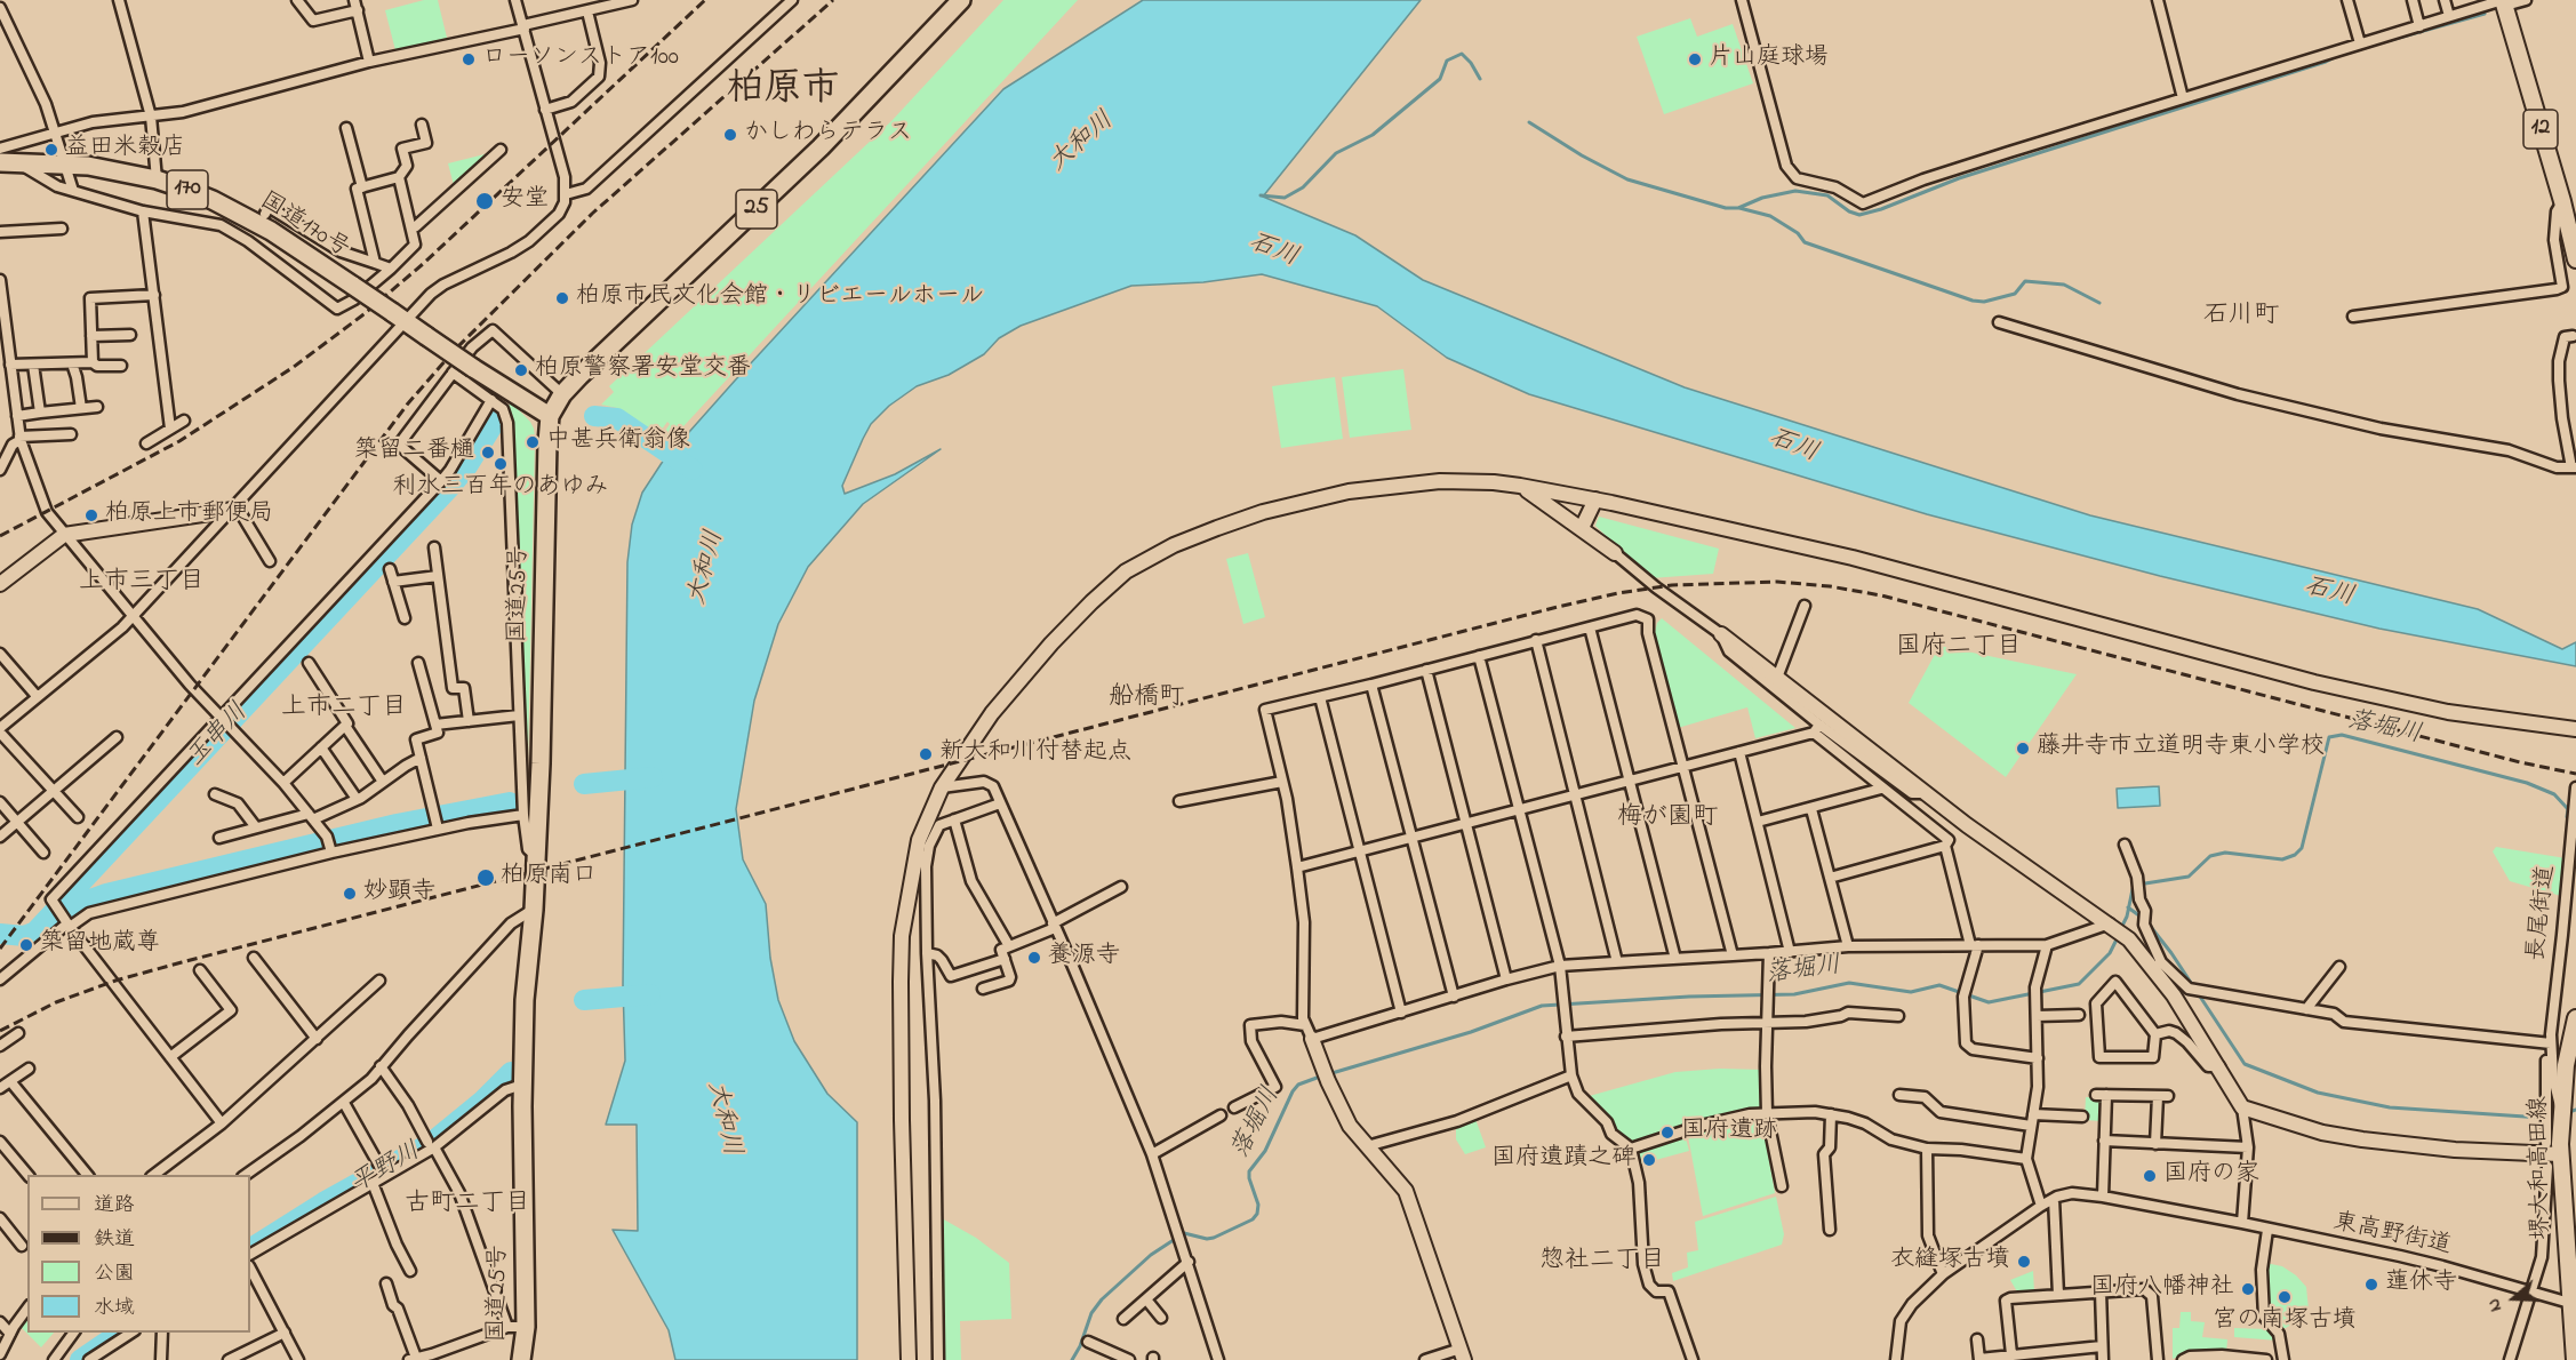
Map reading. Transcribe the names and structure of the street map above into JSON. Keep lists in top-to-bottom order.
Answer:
{
  "streets": {
    "highway": [
      "170",
      "25",
      "国道170号",
      "国道25号"
    ],
    "main road": ["12", "堺大和高田線"],
    "street": ["長尾街道", "東高野街道"]
  },
  "crossings": [
    ["国道170号", "国道25号"],
    ["堺大和高田線", "東高野街道"]
  ],
  "districts": [
    "柏原市",
    "石川町",
    "上市三丁目",
    "国府二丁目",
    "船橋町",
    "上市二丁目",
    "梅が園町",
    "古町二丁目",
    "惣社二丁目"
  ],
  "water": [
    "大和川",
    "石川",
    "落堀川",
    "玉串川",
    "平野川"
  ],
  "places": [
    "ローソンストア100",
    "片山庭球場",
    "かしわらテラス",
    "益田米穀店",
    "安堂",
    "柏原市民文化会館・リビエールホール",
    "柏原警察署安堂交番",
    "中甚兵衛翁像",
    "築留二番樋",
    "利水三百年のあゆみ",
    "柏原上市郵便局",
    "藤井寺市立道明寺東小学校",
    "新大和川付替起点",
    "柏原南口",
    "妙顕寺",
    "築留地蔵尊",
    "養源寺",
    "国府遺跡",
    "国府遺蹟之碑",
    "国府の家",
    "衣縫塚古墳",
    "蓮休寺",
    "国府八幡神社",
    "宮の南塚古墳"
  ],
  "legend": [
    "道路",
    "鉄道",
    "公園",
    "水域"
  ],
  "north": "left"
}
